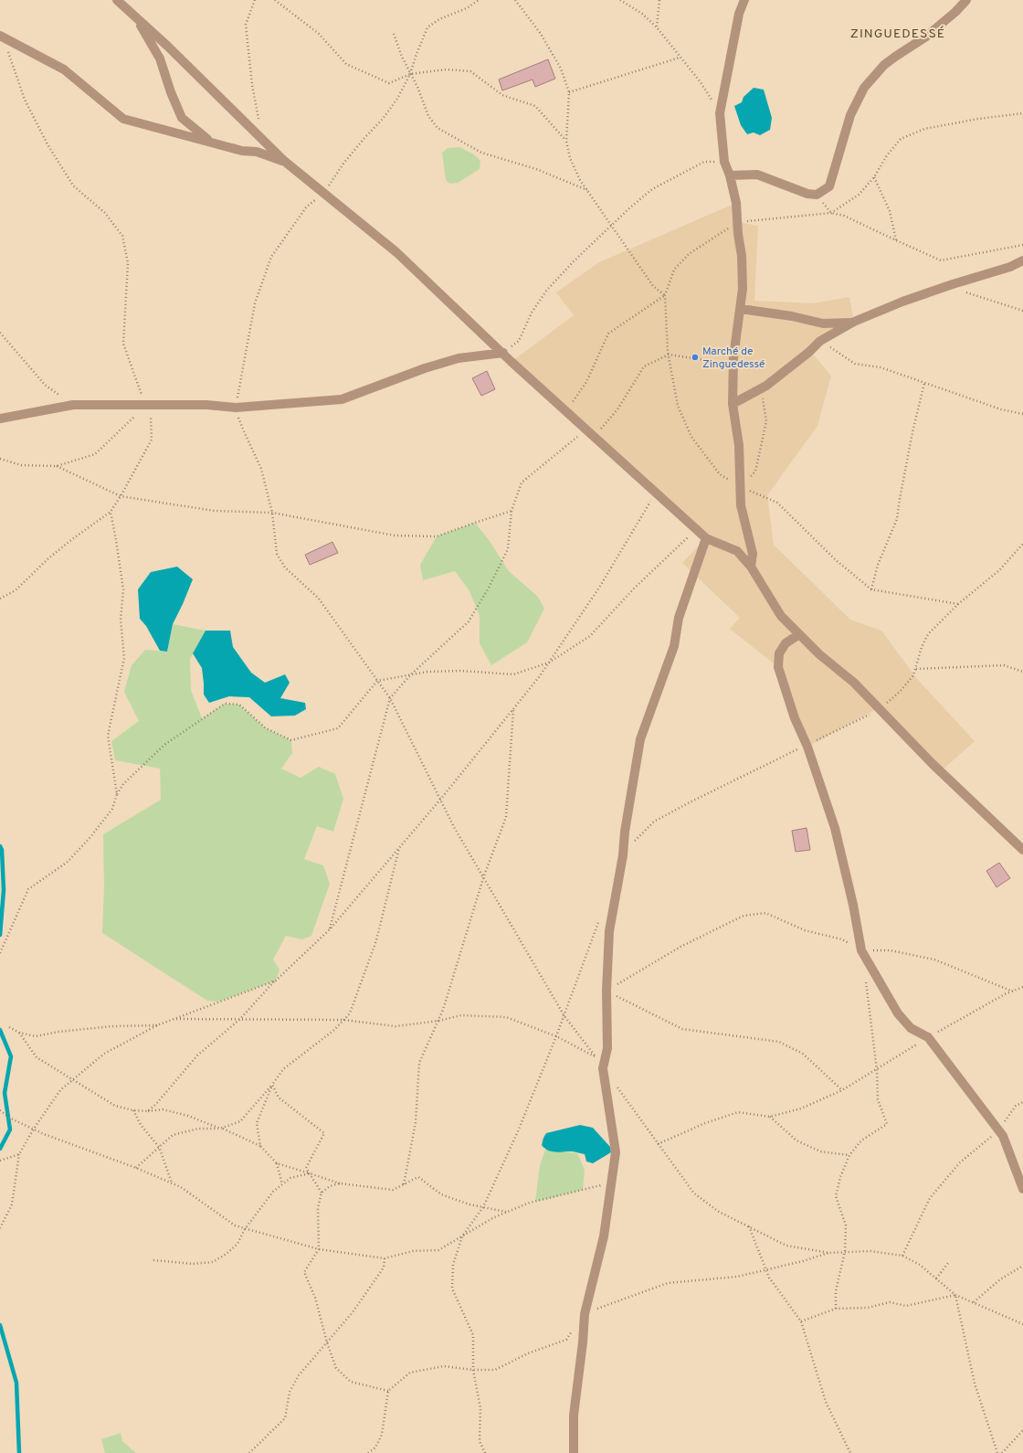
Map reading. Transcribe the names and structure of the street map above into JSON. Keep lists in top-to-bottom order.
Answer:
{
  "districts": ["ZINGUEDESSÉ"],
  "places": ["Marché de Zinguedessé"]
}
